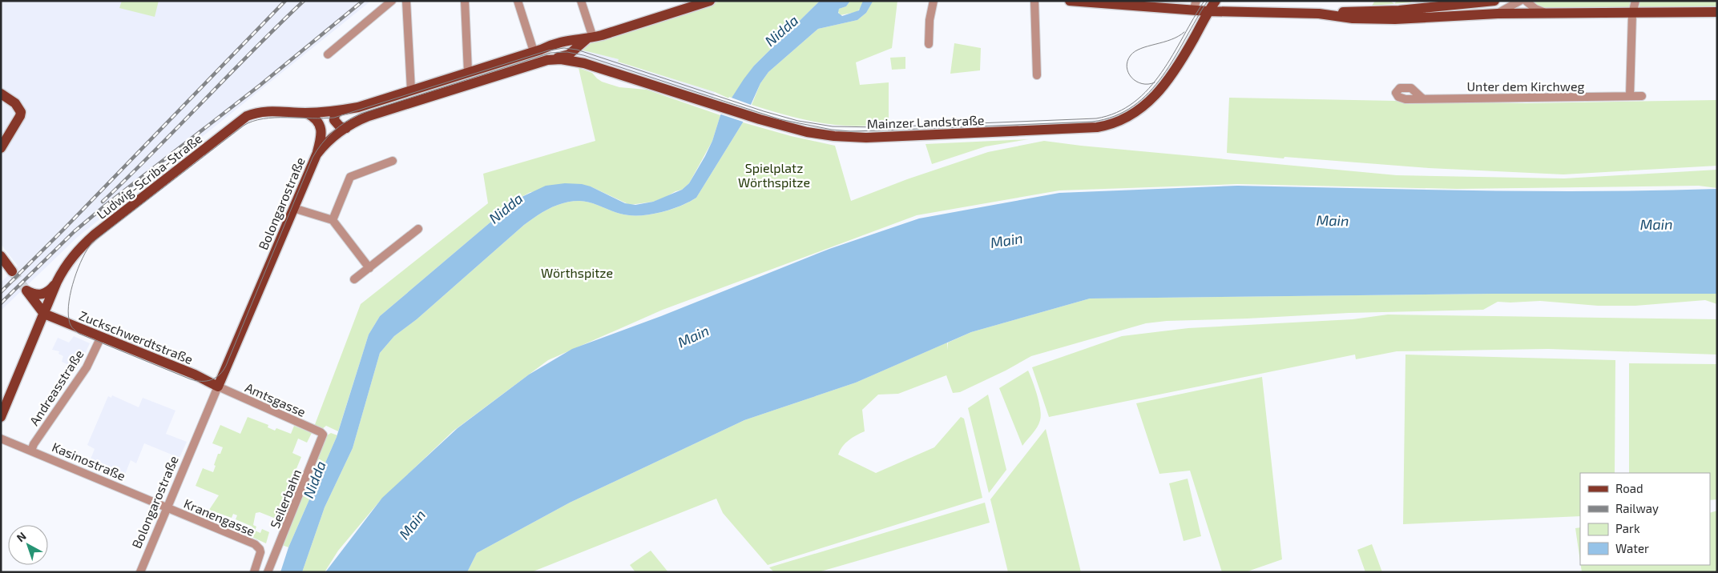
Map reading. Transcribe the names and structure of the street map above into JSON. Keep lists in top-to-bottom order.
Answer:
{
  "streets": {
    "main road": [
      "Mainzer Landstraße",
      "Ludwig-Scriba-Straße",
      "Bolongarostraße",
      "Zuckschwerdtstraße"
    ],
    "street": [
      "Unter dem Kirchweg",
      "Andreasstraße",
      "Amtsgasse",
      "Kasinostraße",
      "Seilerbahn",
      "Kranengasse"
    ]
  },
  "crossings": [
    ["Mainzer Landstraße", "Bolongarostraße"],
    ["Ludwig-Scriba-Straße", "Zuckschwerdtstraße"],
    ["Bolongarostraße", "Zuckschwerdtstraße"],
    ["Bolongarostraße", "Amtsgasse"],
    ["Bolongarostraße", "Kasinostraße"],
    ["Bolongarostraße", "Kranengasse"],
    ["Zuckschwerdtstraße", "Andreasstraße"],
    ["Zuckschwerdtstraße", "Amtsgasse"],
    ["Andreasstraße", "Kasinostraße"],
    ["Amtsgasse", "Seilerbahn"],
    ["Kasinostraße", "Kranengasse"]
  ],
  "water": ["Nidda", "Main"],
  "parks": ["Spielplatz Wörthspitze", "Wörthspitze"],
  "legend": [
    "Road",
    "Railway",
    "Park",
    "Water"
  ],
  "north": "top left"
}
